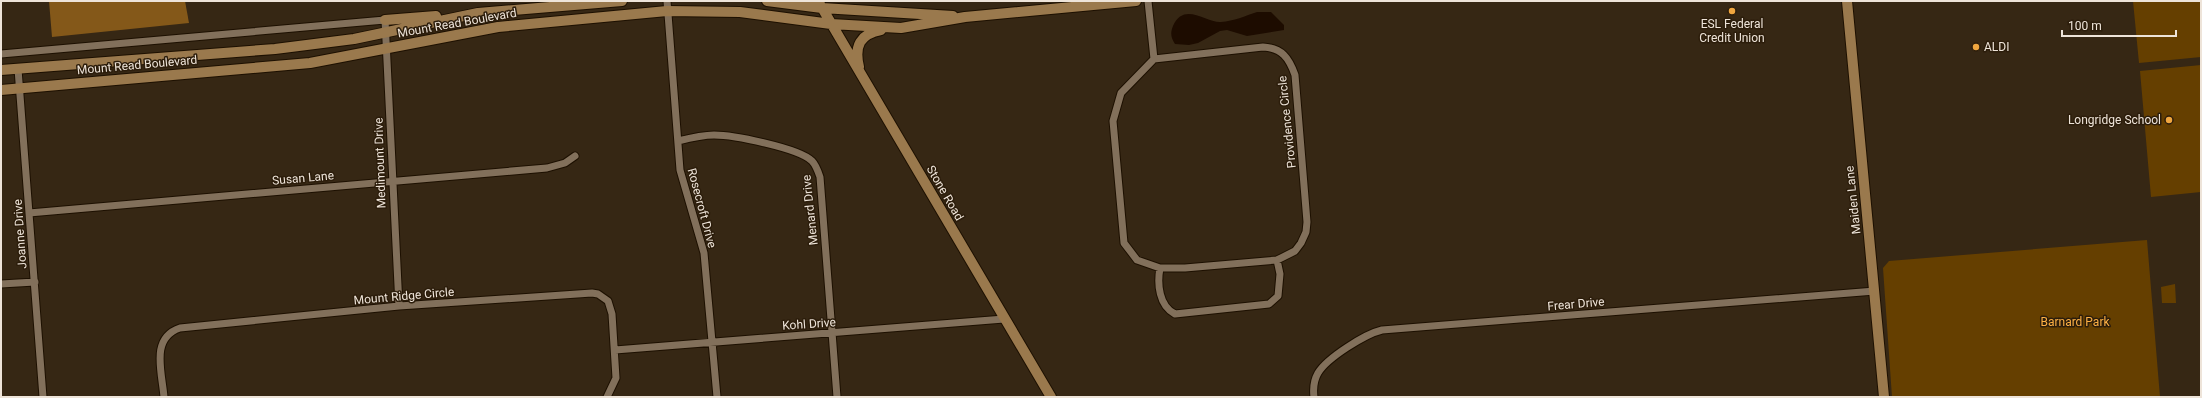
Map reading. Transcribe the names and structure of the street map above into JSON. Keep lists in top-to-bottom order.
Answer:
{
  "streets": {
    "main road": ["Mount Read Boulevard", "Stone Road", "Maiden Lane"],
    "street": [
      "Providence Circle",
      "Medimount Drive",
      "Susan Lane",
      "Rosecroft Drive",
      "Menard Drive",
      "Joanne Drive",
      "Mount Ridge Circle",
      "Frear Drive",
      "Kohl Drive"
    ]
  },
  "crossings": [
    ["Mount Read Boulevard", "Medimount Drive"],
    ["Mount Read Boulevard", "Stone Road"],
    ["Mount Read Boulevard", "Rosecroft Drive"],
    ["Mount Read Boulevard", "Joanne Drive"],
    ["Medimount Drive", "Susan Lane"],
    ["Medimount Drive", "Mount Ridge Circle"],
    ["Susan Lane", "Joanne Drive"],
    ["Stone Road", "Kohl Drive"],
    ["Maiden Lane", "Frear Drive"],
    ["Rosecroft Drive", "Menard Drive"],
    ["Rosecroft Drive", "Kohl Drive"],
    ["Menard Drive", "Kohl Drive"],
    ["Mount Ridge Circle", "Kohl Drive"]
  ],
  "parks": ["Barnard Park"],
  "places": ["ESL Federal Credit Union", "ALDI", "Longridge School"],
  "scale_bar": "100 m"
}
